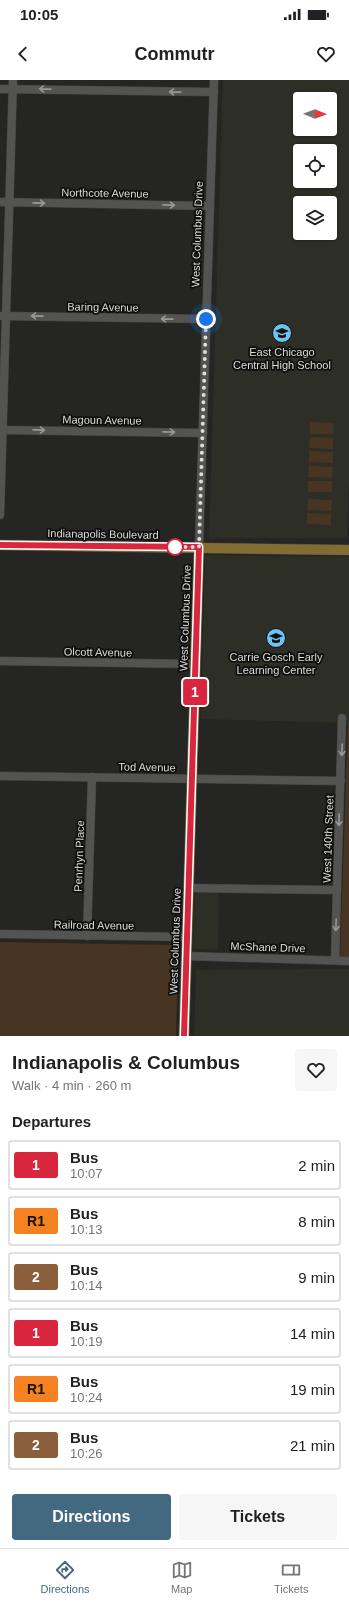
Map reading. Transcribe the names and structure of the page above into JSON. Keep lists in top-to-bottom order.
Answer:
{
  "streets": {
    "main road": ["West Columbus Drive", "Indianapolis Boulevard"],
    "street": [
      "Northcote Avenue",
      "Baring Avenue",
      "Magoun Avenue",
      "Olcott Avenue",
      "Tod Avenue",
      "West 140th Street",
      "Penrhyn Place",
      "Railroad Avenue",
      "McShane Drive"
    ]
  },
  "crossings": [
    ["Northcote Avenue", "West Columbus Drive"],
    ["West Columbus Drive", "Baring Avenue"],
    ["West Columbus Drive", "Magoun Avenue"],
    ["West Columbus Drive", "Indianapolis Boulevard"],
    ["West Columbus Drive", "Olcott Avenue"],
    ["West Columbus Drive", "Tod Avenue"],
    ["West Columbus Drive", "Railroad Avenue"],
    ["West Columbus Drive", "McShane Drive"],
    ["Tod Avenue", "West 140th Street"],
    ["Tod Avenue", "Penrhyn Place"],
    ["West 140th Street", "McShane Drive"],
    ["Penrhyn Place", "Railroad Avenue"]
  ],
  "one_way": [
    "Northcote Avenue",
    "Baring Avenue",
    "Magoun Avenue",
    "West 140th Street"
  ],
  "places": {
    "school or university": ["East Chicago Central High School", "Carrie Gosch Early Learning Center"]
  },
  "lines": ["bus line 1"],
  "north": "right",
  "page": {
    "status": "10:05",
    "header": "Commutr",
    "on_map": "1",
    "heading": [
      ["Indianapolis & Columbus", "Walk · 4 min · 260 m"],
      "Departures"
    ],
    "list": [
      {
        "mark": "1",
        "name": "Bus",
        "note": "10:07",
        "value": "2 min"
      },
      {
        "mark": "R1",
        "name": "Bus",
        "note": "10:13",
        "value": "8 min"
      },
      {
        "mark": "2",
        "name": "Bus",
        "note": "10:14",
        "value": "9 min"
      },
      {
        "mark": "1",
        "name": "Bus",
        "note": "10:19",
        "value": "14 min"
      },
      {
        "mark": "R1",
        "name": "Bus",
        "note": "10:24",
        "value": "19 min"
      },
      {
        "mark": "2",
        "name": "Bus",
        "note": "10:26",
        "value": "21 min"
      }
    ],
    "buttons": ["Directions", "Tickets"],
    "tabs": ["Directions", "Map", "Tickets"]
  }
}
